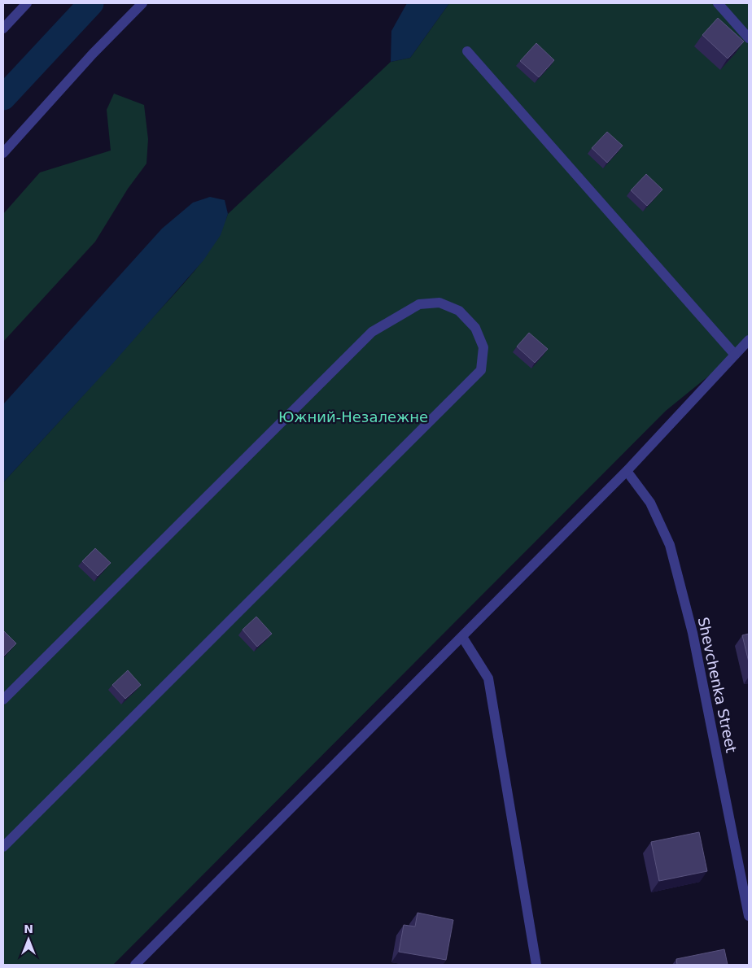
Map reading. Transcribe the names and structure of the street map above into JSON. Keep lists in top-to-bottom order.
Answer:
{
  "streets": {
    "street": ["Shevchenka Street"]
  },
  "parks": ["Южний-Незалежне"],
  "north": "top"
}
